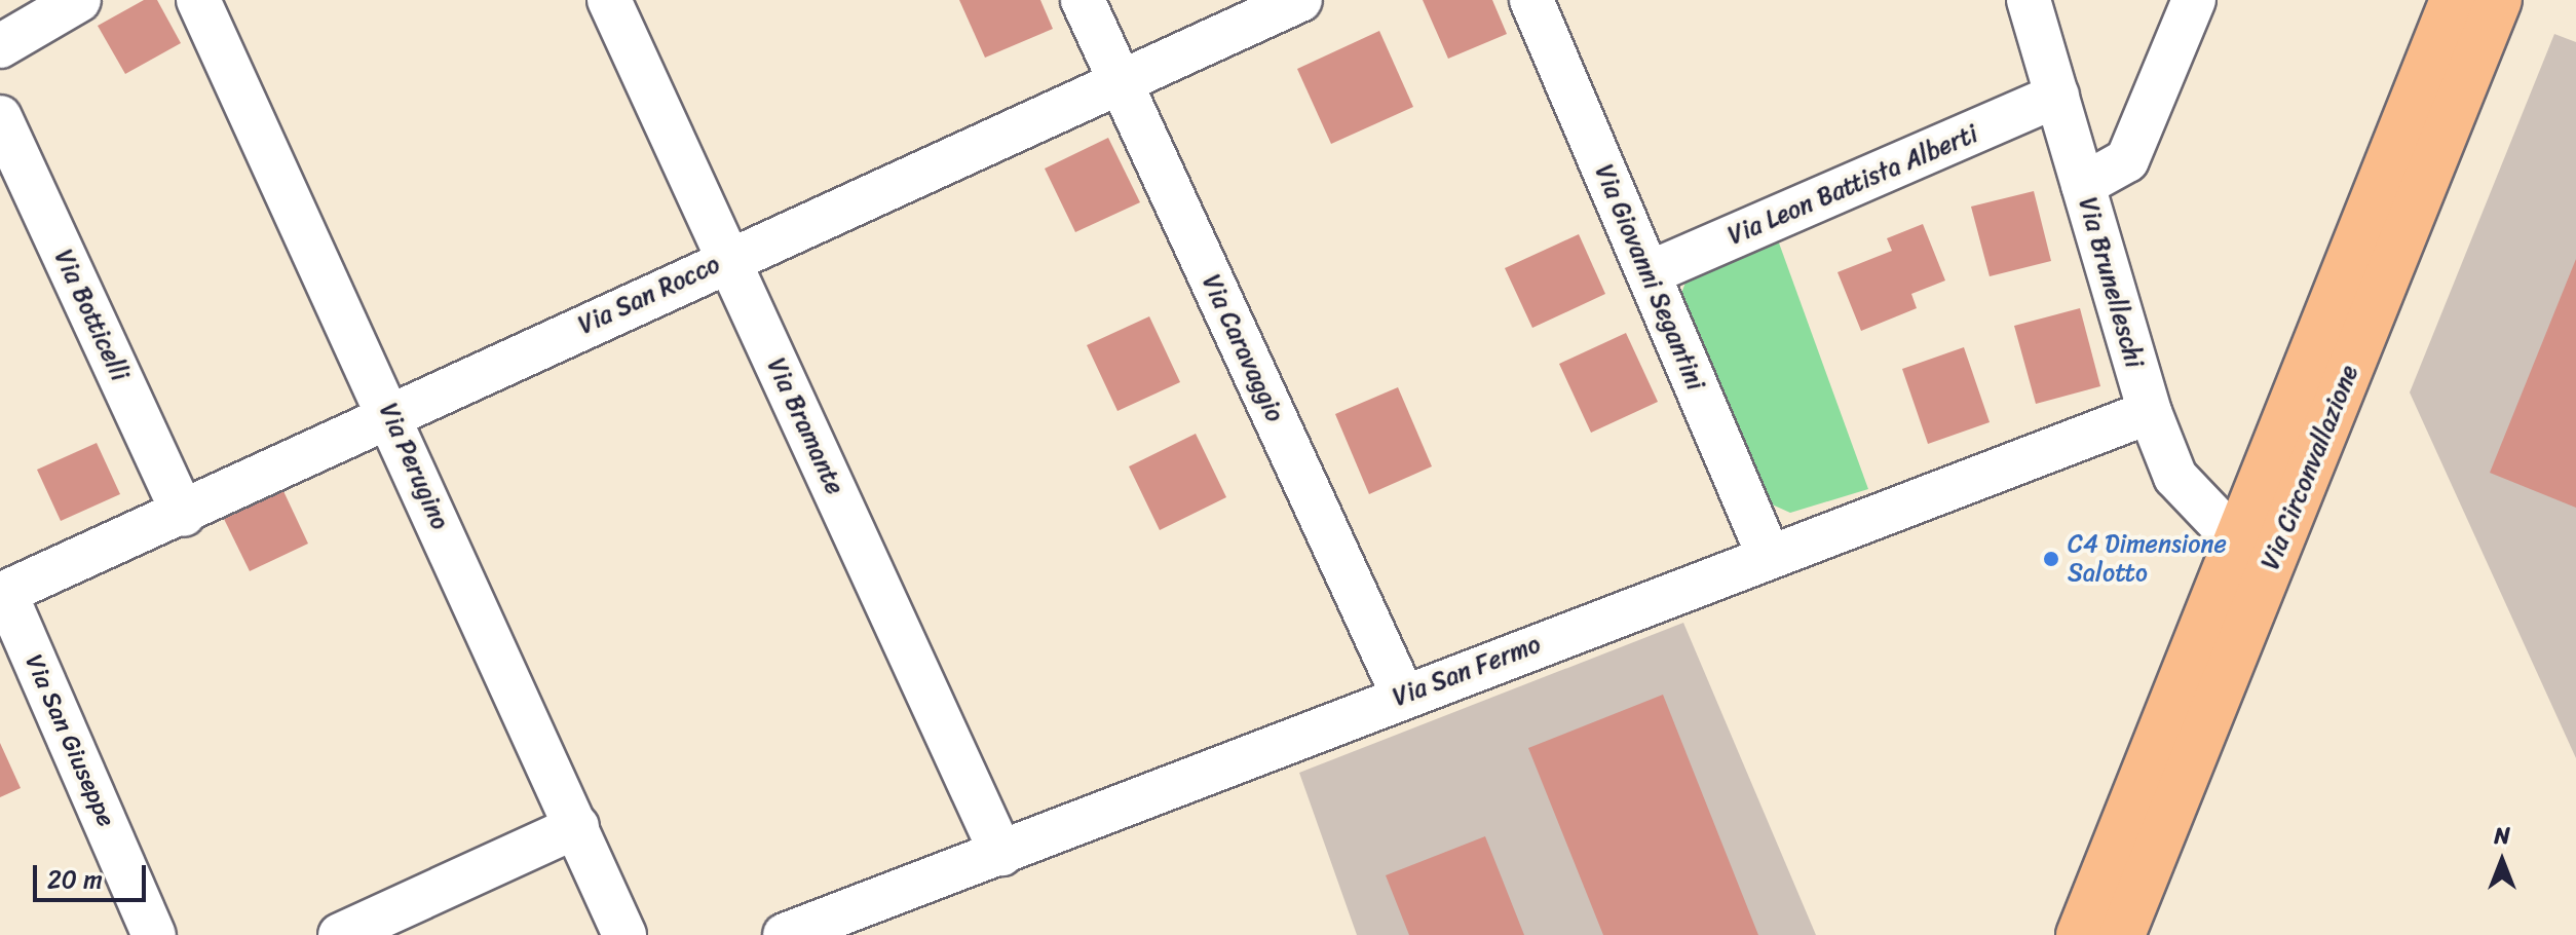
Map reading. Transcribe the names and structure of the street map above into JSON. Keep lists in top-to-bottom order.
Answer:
{
  "streets": {
    "main road": ["Via Circonvallazione"],
    "street": [
      "Via Leon Battista Alberti",
      "Via Giovanni Segantini",
      "Via Brunelleschi",
      "Via San Rocco",
      "Via Botticelli",
      "Via Caravaggio",
      "Via Bramante",
      "Via Perugino",
      "Via San Fermo",
      "Via San Giuseppe"
    ]
  },
  "crossings": [
    ["Via Leon Battista Alberti", "Via Giovanni Segantini"],
    ["Via Leon Battista Alberti", "Via Brunelleschi"],
    ["Via Giovanni Segantini", "Via San Fermo"],
    ["Via Brunelleschi", "Via Circonvallazione"],
    ["Via Brunelleschi", "Via San Fermo"],
    ["Via San Rocco", "Via Botticelli"],
    ["Via San Rocco", "Via Caravaggio"],
    ["Via San Rocco", "Via Bramante"],
    ["Via San Rocco", "Via Perugino"],
    ["Via San Rocco", "Via San Giuseppe"],
    ["Via Caravaggio", "Via San Fermo"],
    ["Via Bramante", "Via San Fermo"]
  ],
  "places": ["C4 Dimensione Salotto"],
  "scale_bar": "20 m",
  "north": "top"
}
